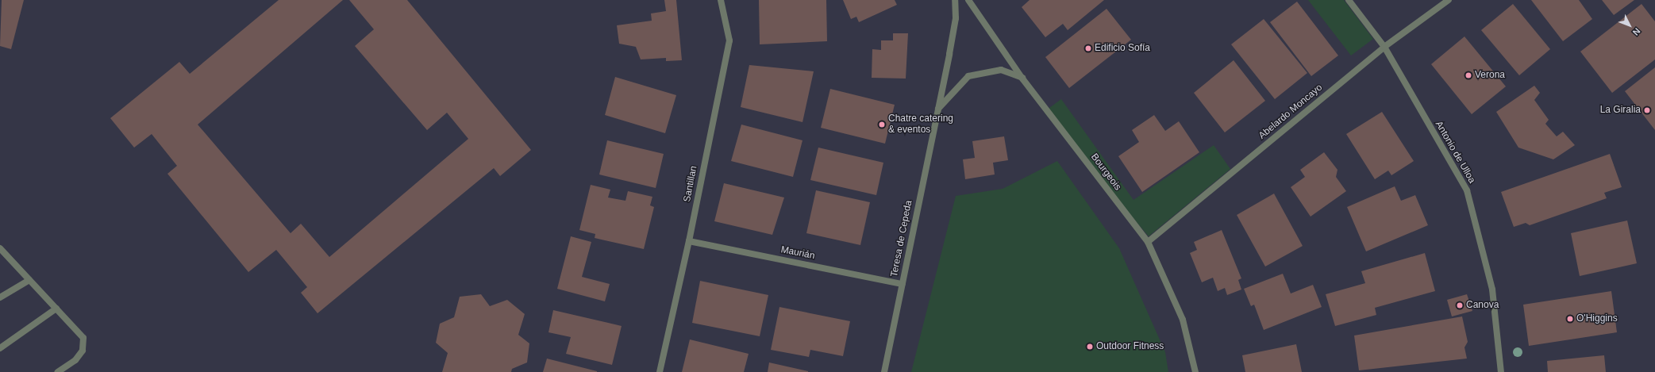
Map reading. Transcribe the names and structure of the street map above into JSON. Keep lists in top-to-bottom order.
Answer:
{
  "streets": {
    "street": [
      "Abelardo Moncayo",
      "Antonio de Ulloa",
      "Bourgeois",
      "Santillan",
      "Teresa de Cepeda",
      "Maurián"
    ]
  },
  "crossings": [
    ["Abelardo Moncayo", "Antonio de Ulloa"],
    ["Abelardo Moncayo", "Bourgeois"],
    ["Santillan", "Maurián"],
    ["Teresa de Cepeda", "Maurián"]
  ],
  "places": [
    "Edificio Sofía",
    "Verona",
    "La Giralia",
    "Chatre catering & eventos",
    "Canova",
    "O'Higgins",
    "Outdoor Fitness"
  ],
  "north": "bottom right"
}
